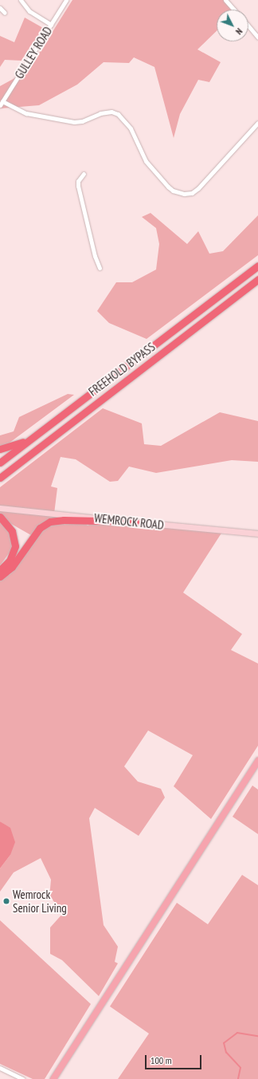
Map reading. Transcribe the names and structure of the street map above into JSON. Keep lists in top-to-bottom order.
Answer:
{
  "streets": {
    "highway": ["FREEHOLD BYPASS"],
    "street": ["GULLEY ROAD", "WEMROCK ROAD"]
  },
  "places": ["Wemrock Senior Living"],
  "scale_bar": "100 m",
  "north": "bottom right"
}
